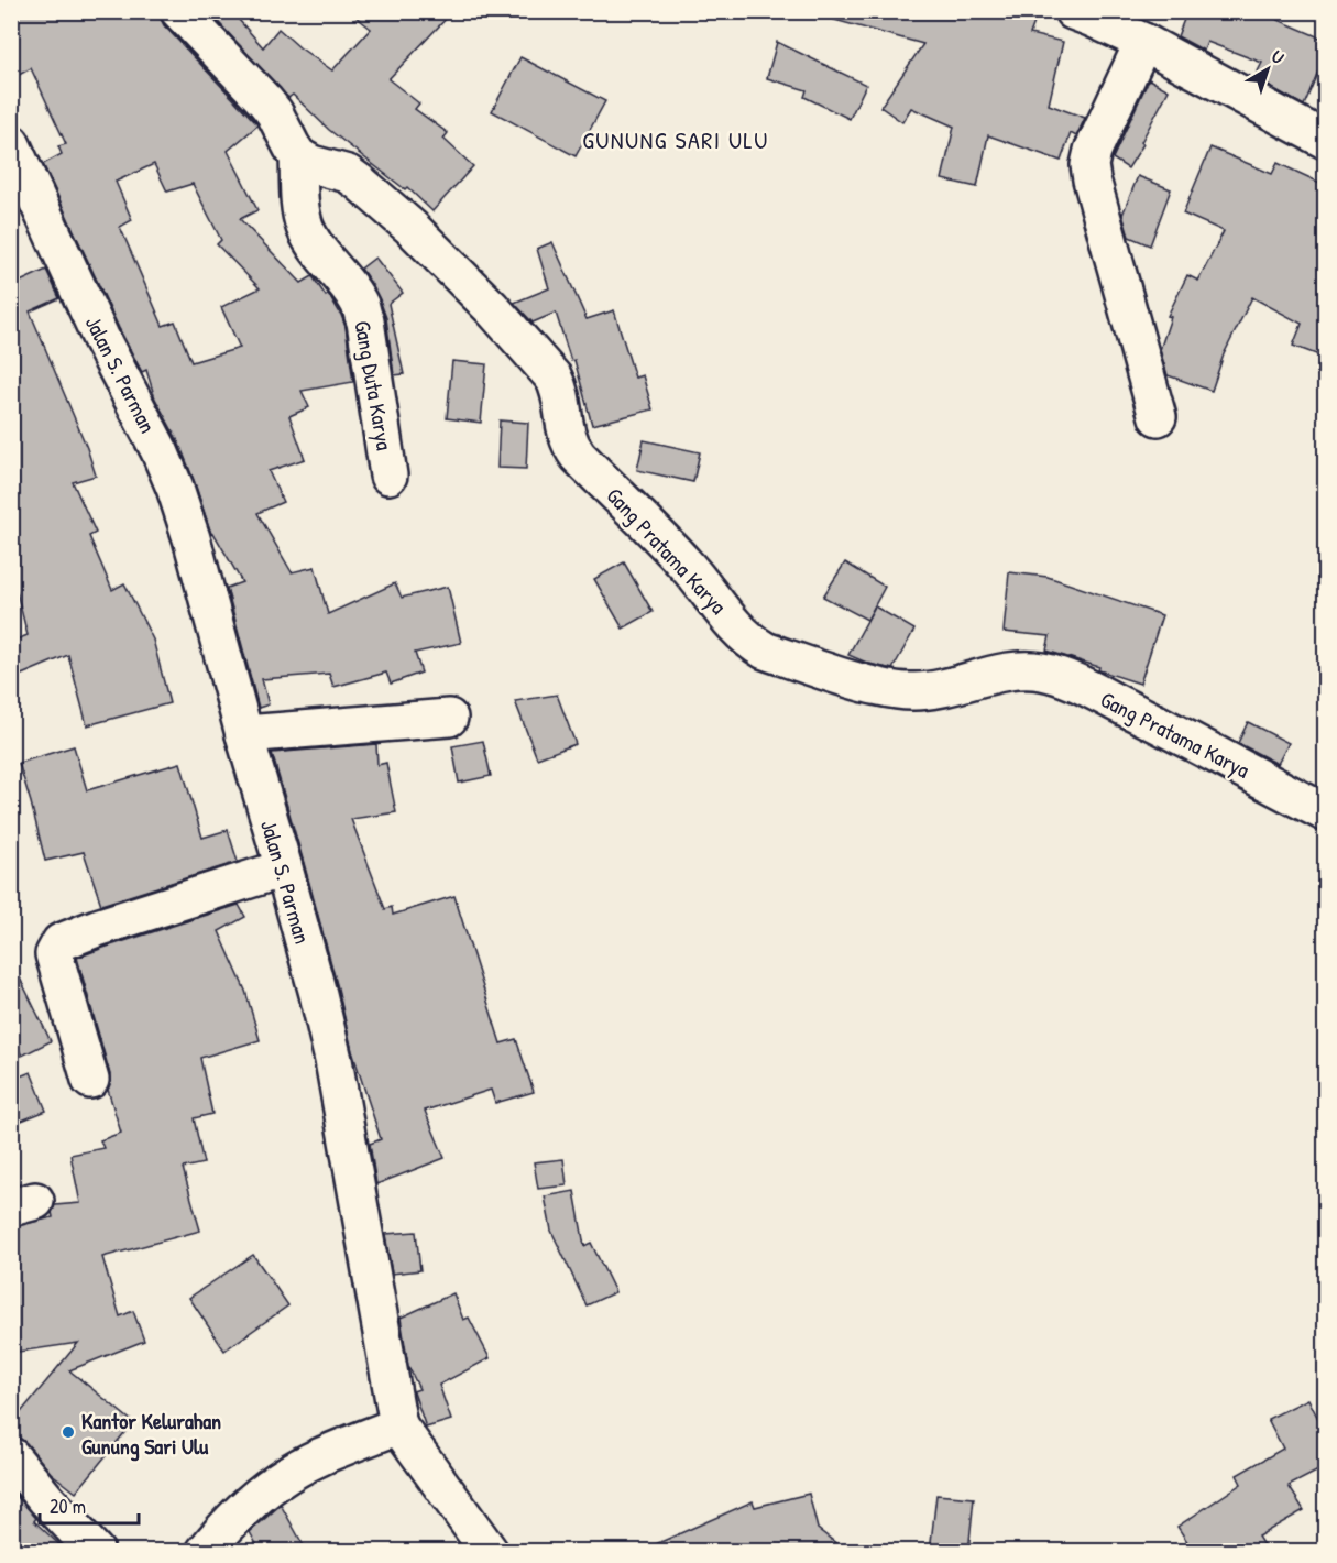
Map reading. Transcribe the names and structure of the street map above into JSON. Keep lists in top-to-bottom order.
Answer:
{
  "streets": {
    "street": ["Jalan S. Parman", "Gang Duta Karya", "Gang Pratama Karya"]
  },
  "crossings": [
    ["Gang Duta Karya", "Gang Pratama Karya"]
  ],
  "districts": ["GUNUNG SARI ULU"],
  "places": ["Kantor Kelurahan Gunung Sari Ulu"],
  "scale_bar": "20 m",
  "north": "top right"
}
